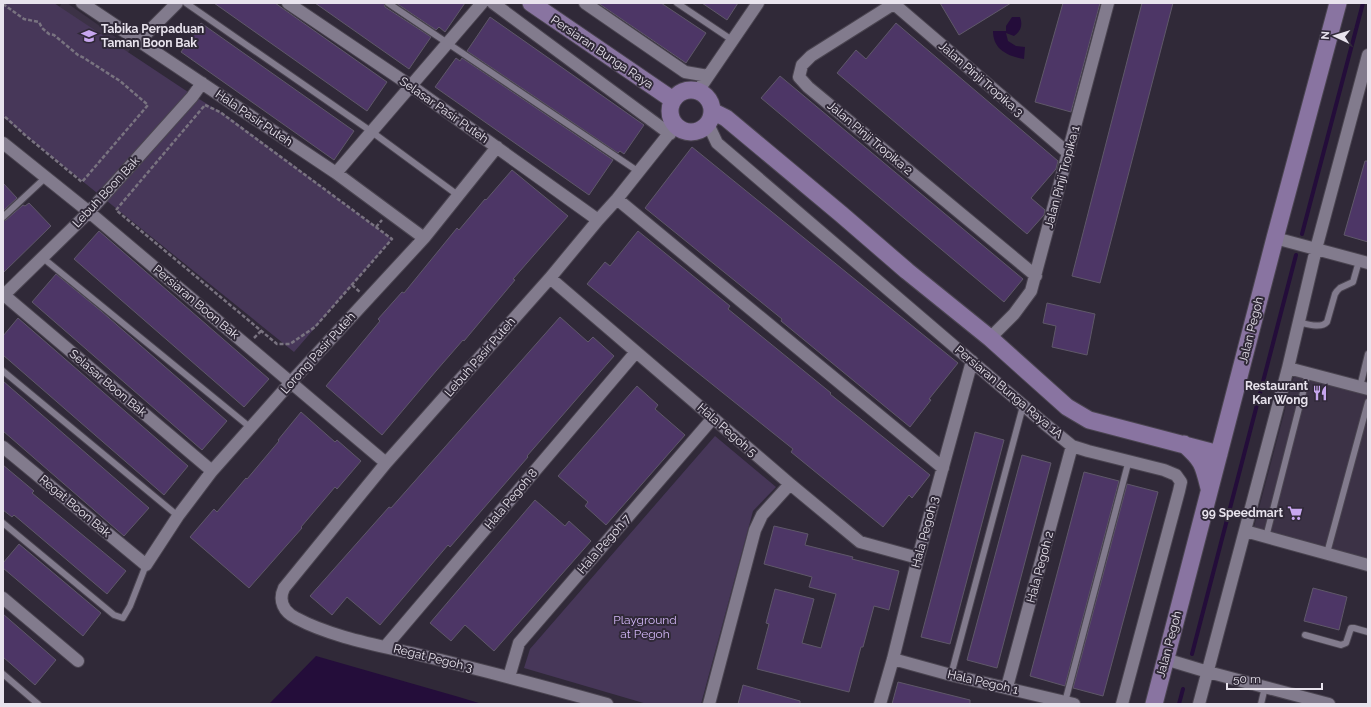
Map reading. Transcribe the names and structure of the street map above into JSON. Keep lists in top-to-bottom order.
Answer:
{
  "streets": {
    "street": [
      "Persiaran Bunga Raya",
      "Jalan Pinji Tropika 3",
      "Selasar Pasir Puteh",
      "Hala Pasir Puteh",
      "Jalan Pinji Tropika 2",
      "Jalan Pinji Tropika 1",
      "Lebuh Boon Bak",
      "Persiaran Boon Bak",
      "Jalan Pegoh",
      "Lorong Pasir Puteh",
      "Lebuh Pasir Puteh",
      "Selasar Boon Bak",
      "Persiaran Bunga Raya 1A",
      "Hala Pegoh 5",
      "Hala Pegoh 8",
      "Regat Boon Bak",
      "Hala Pegoh 3",
      "Hala Pegoh 7",
      "Hala Pegoh 2",
      "Regat Pegoh 3",
      "Hala Pegoh 1"
    ]
  },
  "crossings": [
    ["Persiaran Bunga Raya", "Lebuh Pasir Puteh"],
    ["Persiaran Bunga Raya", "Persiaran Bunga Raya 1A"],
    ["Jalan Pinji Tropika 3", "Jalan Pinji Tropika 2"],
    ["Jalan Pinji Tropika 3", "Jalan Pinji Tropika 1"],
    ["Selasar Pasir Puteh", "Lorong Pasir Puteh"],
    ["Selasar Pasir Puteh", "Lebuh Pasir Puteh"],
    ["Hala Pasir Puteh", "Lebuh Boon Bak"],
    ["Hala Pasir Puteh", "Lorong Pasir Puteh"],
    ["Jalan Pinji Tropika 2", "Jalan Pinji Tropika 1"],
    ["Lebuh Boon Bak", "Persiaran Boon Bak"],
    ["Lebuh Boon Bak", "Selasar Boon Bak"],
    ["Persiaran Boon Bak", "Lorong Pasir Puteh"],
    ["Persiaran Boon Bak", "Lebuh Pasir Puteh"],
    ["Lorong Pasir Puteh", "Selasar Boon Bak"],
    ["Lorong Pasir Puteh", "Regat Boon Bak"],
    ["Lebuh Pasir Puteh", "Persiaran Bunga Raya 1A"],
    ["Lebuh Pasir Puteh", "Hala Pegoh 5"],
    ["Lebuh Pasir Puteh", "Regat Pegoh 3"],
    ["Persiaran Bunga Raya 1A", "Hala Pegoh 3"],
    ["Persiaran Bunga Raya 1A", "Hala Pegoh 2"],
    ["Hala Pegoh 5", "Hala Pegoh 8"],
    ["Hala Pegoh 5", "Hala Pegoh 3"],
    ["Hala Pegoh 5", "Hala Pegoh 7"],
    ["Hala Pegoh 8", "Regat Pegoh 3"],
    ["Hala Pegoh 3", "Hala Pegoh 1"],
    ["Hala Pegoh 7", "Regat Pegoh 3"],
    ["Hala Pegoh 2", "Hala Pegoh 1"]
  ],
  "parks": ["Playground at Pegoh"],
  "places": {
    "school or university": ["Tabika Perpaduan Taman Boon Bak"],
    "restaurant": ["Restaurant Kar Wong"],
    "supermarket": ["99 Speedmart"]
  },
  "scale_bar": "50 m",
  "north": "left"
}
